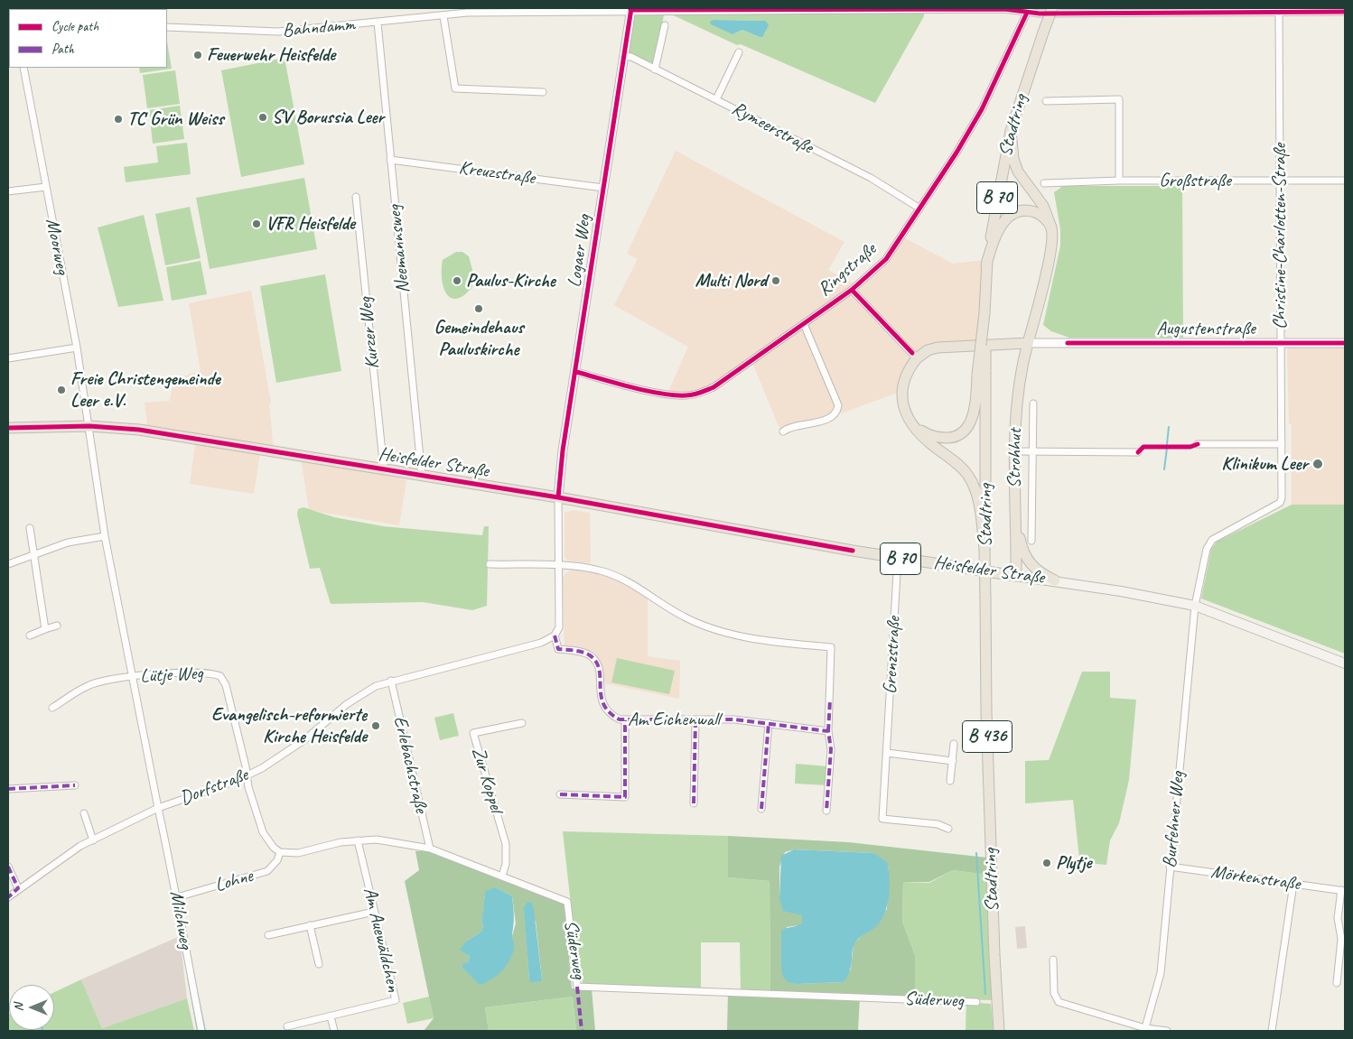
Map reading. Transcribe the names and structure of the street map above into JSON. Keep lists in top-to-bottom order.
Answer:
{
  "streets": {
    "main road": [
      "Stadtring",
      "B 70",
      "Augustenstraße",
      "Strohhut",
      "Heisfelder Straße",
      "B 436"
    ],
    "street": [
      "Bahndamm",
      "Rymeerstraße",
      "Kreuzstraße",
      "Großstraße",
      "Christine-Charlotten-Straße",
      "Moorweg",
      "Neemannsweg",
      "Logaer Weg",
      "Ringstraße",
      "Kurzer Weg",
      "Grenzstraße",
      "Lütje Weg",
      "Am Eichenwall",
      "Erlebachstraße",
      "Zur Koppel",
      "Dorfstraße",
      "Burfehner Weg",
      "Mörkenstraße",
      "Lohne",
      "Milchweg",
      "Am Auewäldchen",
      "Süderweg"
    ]
  },
  "crossings": [
    ["Bahndamm", "Christine-Charlotten-Straße"],
    ["Bahndamm", "Neemannsweg"],
    ["Bahndamm", "Logaer Weg"],
    ["Bahndamm", "Ringstraße"],
    ["Stadtring", "B 70"],
    ["Rymeerstraße", "Logaer Weg"],
    ["Rymeerstraße", "Ringstraße"],
    ["Kreuzstraße", "Neemannsweg"],
    ["Kreuzstraße", "Logaer Weg"],
    ["Großstraße", "Christine-Charlotten-Straße"],
    ["B 70", "Augustenstraße"],
    ["B 70", "Strohhut"],
    ["Christine-Charlotten-Straße", "Augustenstraße"],
    ["Christine-Charlotten-Straße", "Heisfelder Straße"],
    ["Christine-Charlotten-Straße", "Burfehner Weg"],
    ["Moorweg", "Heisfelder Straße"],
    ["Moorweg", "Dorfstraße"],
    ["Neemannsweg", "Heisfelder Straße"],
    ["Logaer Weg", "Ringstraße"],
    ["Logaer Weg", "Heisfelder Straße"],
    ["Augustenstraße", "Strohhut"],
    ["Kurzer Weg", "Heisfelder Straße"],
    ["Strohhut", "Heisfelder Straße"],
    ["Heisfelder Straße", "Grenzstraße"],
    ["Heisfelder Straße", "Dorfstraße"],
    ["Heisfelder Straße", "Burfehner Weg"],
    ["Lütje Weg", "Dorfstraße"],
    ["Am Eichenwall", "Dorfstraße"],
    ["Erlebachstraße", "Dorfstraße"],
    ["Erlebachstraße", "Süderweg"],
    ["Zur Koppel", "Süderweg"],
    ["Dorfstraße", "Milchweg"],
    ["Burfehner Weg", "Mörkenstraße"],
    ["Lohne", "Milchweg"],
    ["Lohne", "Süderweg"],
    ["Am Auewäldchen", "Süderweg"]
  ],
  "places": [
    "Feuerwehr Heisfelde",
    "SV Borussia Leer",
    "TC Grün Weiss",
    "VFR Heisfelde",
    "Paulus-Kirche",
    "Multi Nord",
    "Gemeindehaus Pauluskirche",
    "Freie Christengemeinde Leer e.V.",
    "Klinikum Leer",
    "Evangelisch-reformierte Kirche Heisfelde",
    "Plytje"
  ],
  "legend": ["Cycle path", "Path"],
  "north": "left"
}
